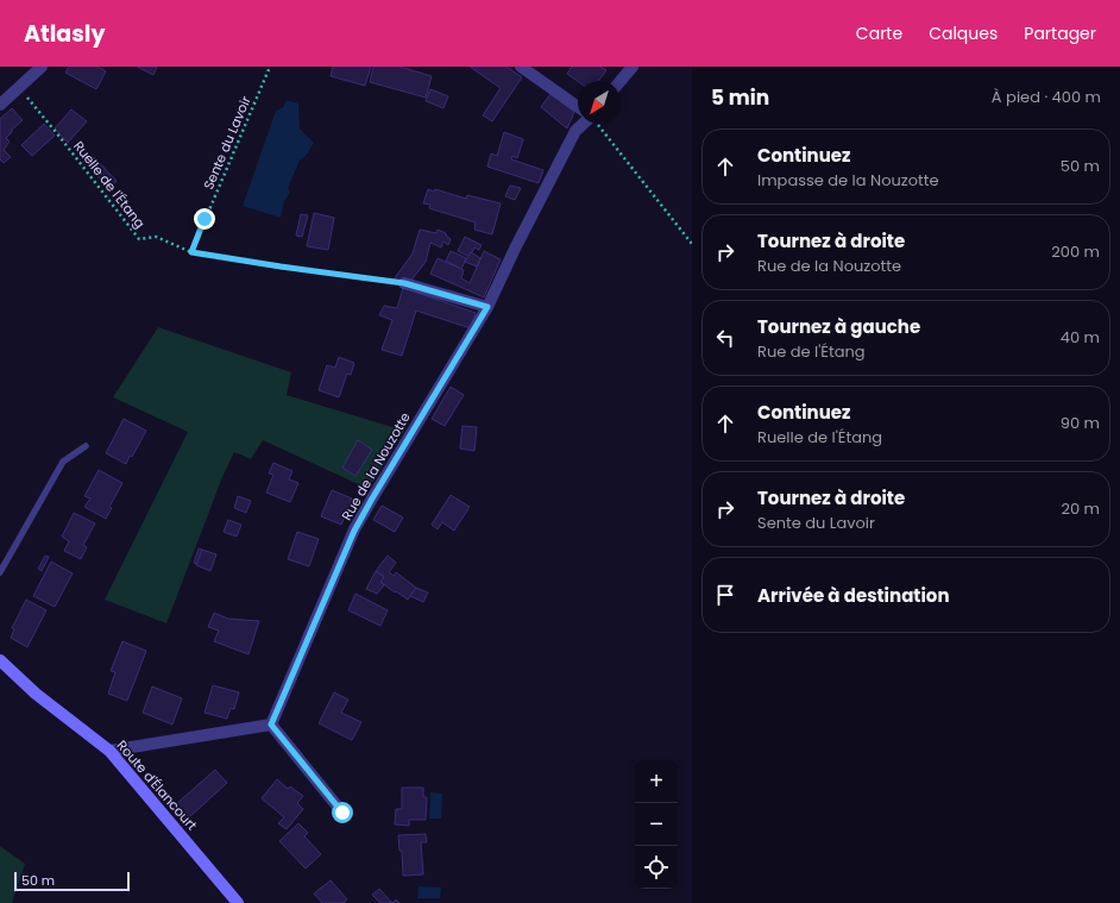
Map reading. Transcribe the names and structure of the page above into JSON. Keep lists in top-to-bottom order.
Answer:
{
  "streets": {
    "street": ["Rue de la Nouzotte", "Route d'Élancourt"],
    "path": ["Sente du Lavoir", "Ruelle de l'Étang"]
  },
  "crossings": [
    ["Sente du Lavoir", "Ruelle de l'Étang"]
  ],
  "scale_bar": "50 m",
  "north": "bottom left",
  "page": {
    "header": "Atlasly",
    "nav": ["Carte", "Calques", "Partager"],
    "heading": ["5 min", "À pied · 400 m"],
    "list": [
      ["Continuez", "Impasse de la Nouzotte", "50 m"],
      ["Tournez à droite", "Rue de la Nouzotte", "200 m"],
      ["Tournez à gauche", "Rue de l'Étang", "40 m"],
      ["Continuez", "Ruelle de l'Étang", "90 m"],
      ["Tournez à droite", "Sente du Lavoir", "20 m"],
      "Arrivée à destination"
    ],
    "map_buttons": ["+", "−"],
    "scale": "50 m"
  }
}
